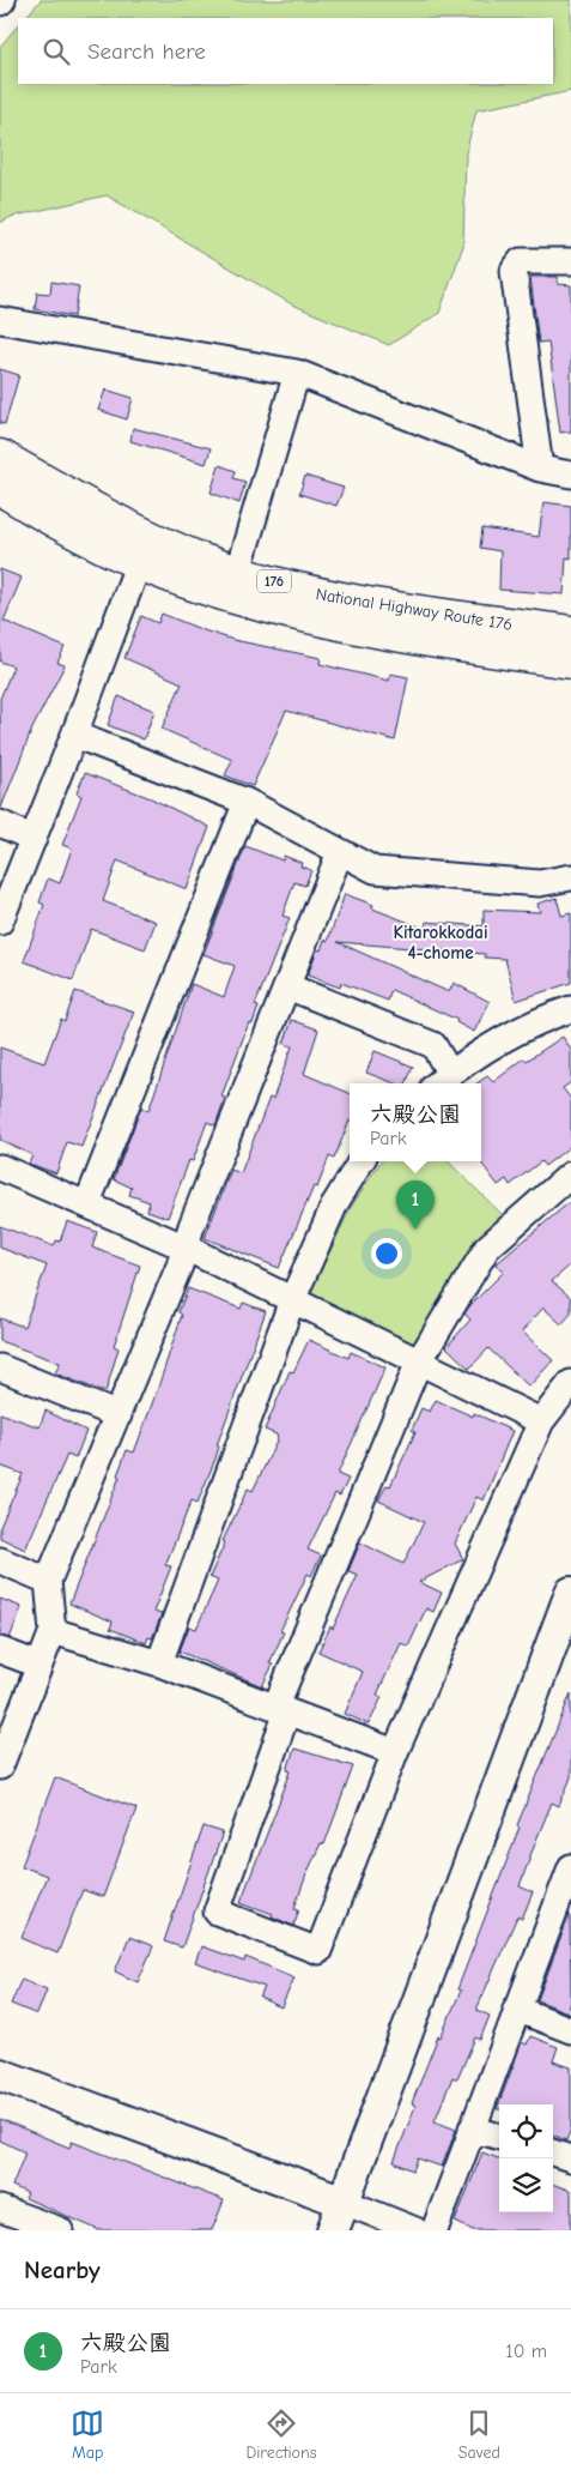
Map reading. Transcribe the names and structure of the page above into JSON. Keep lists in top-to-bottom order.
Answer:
{
  "streets": {
    "highway": ["176", "National Highway Route 176"]
  },
  "districts": ["Kitarokkodai 4-chome"],
  "page": {
    "search": "Search here",
    "popup": ["六殿公園", "Park"],
    "pins": "1",
    "heading": "Nearby",
    "list": [
      {
        "mark": "1",
        "name": "六殿公園",
        "note": "Park",
        "value": "10 m"
      }
    ],
    "nav": ["Map", "Directions", "Saved"]
  }
}
